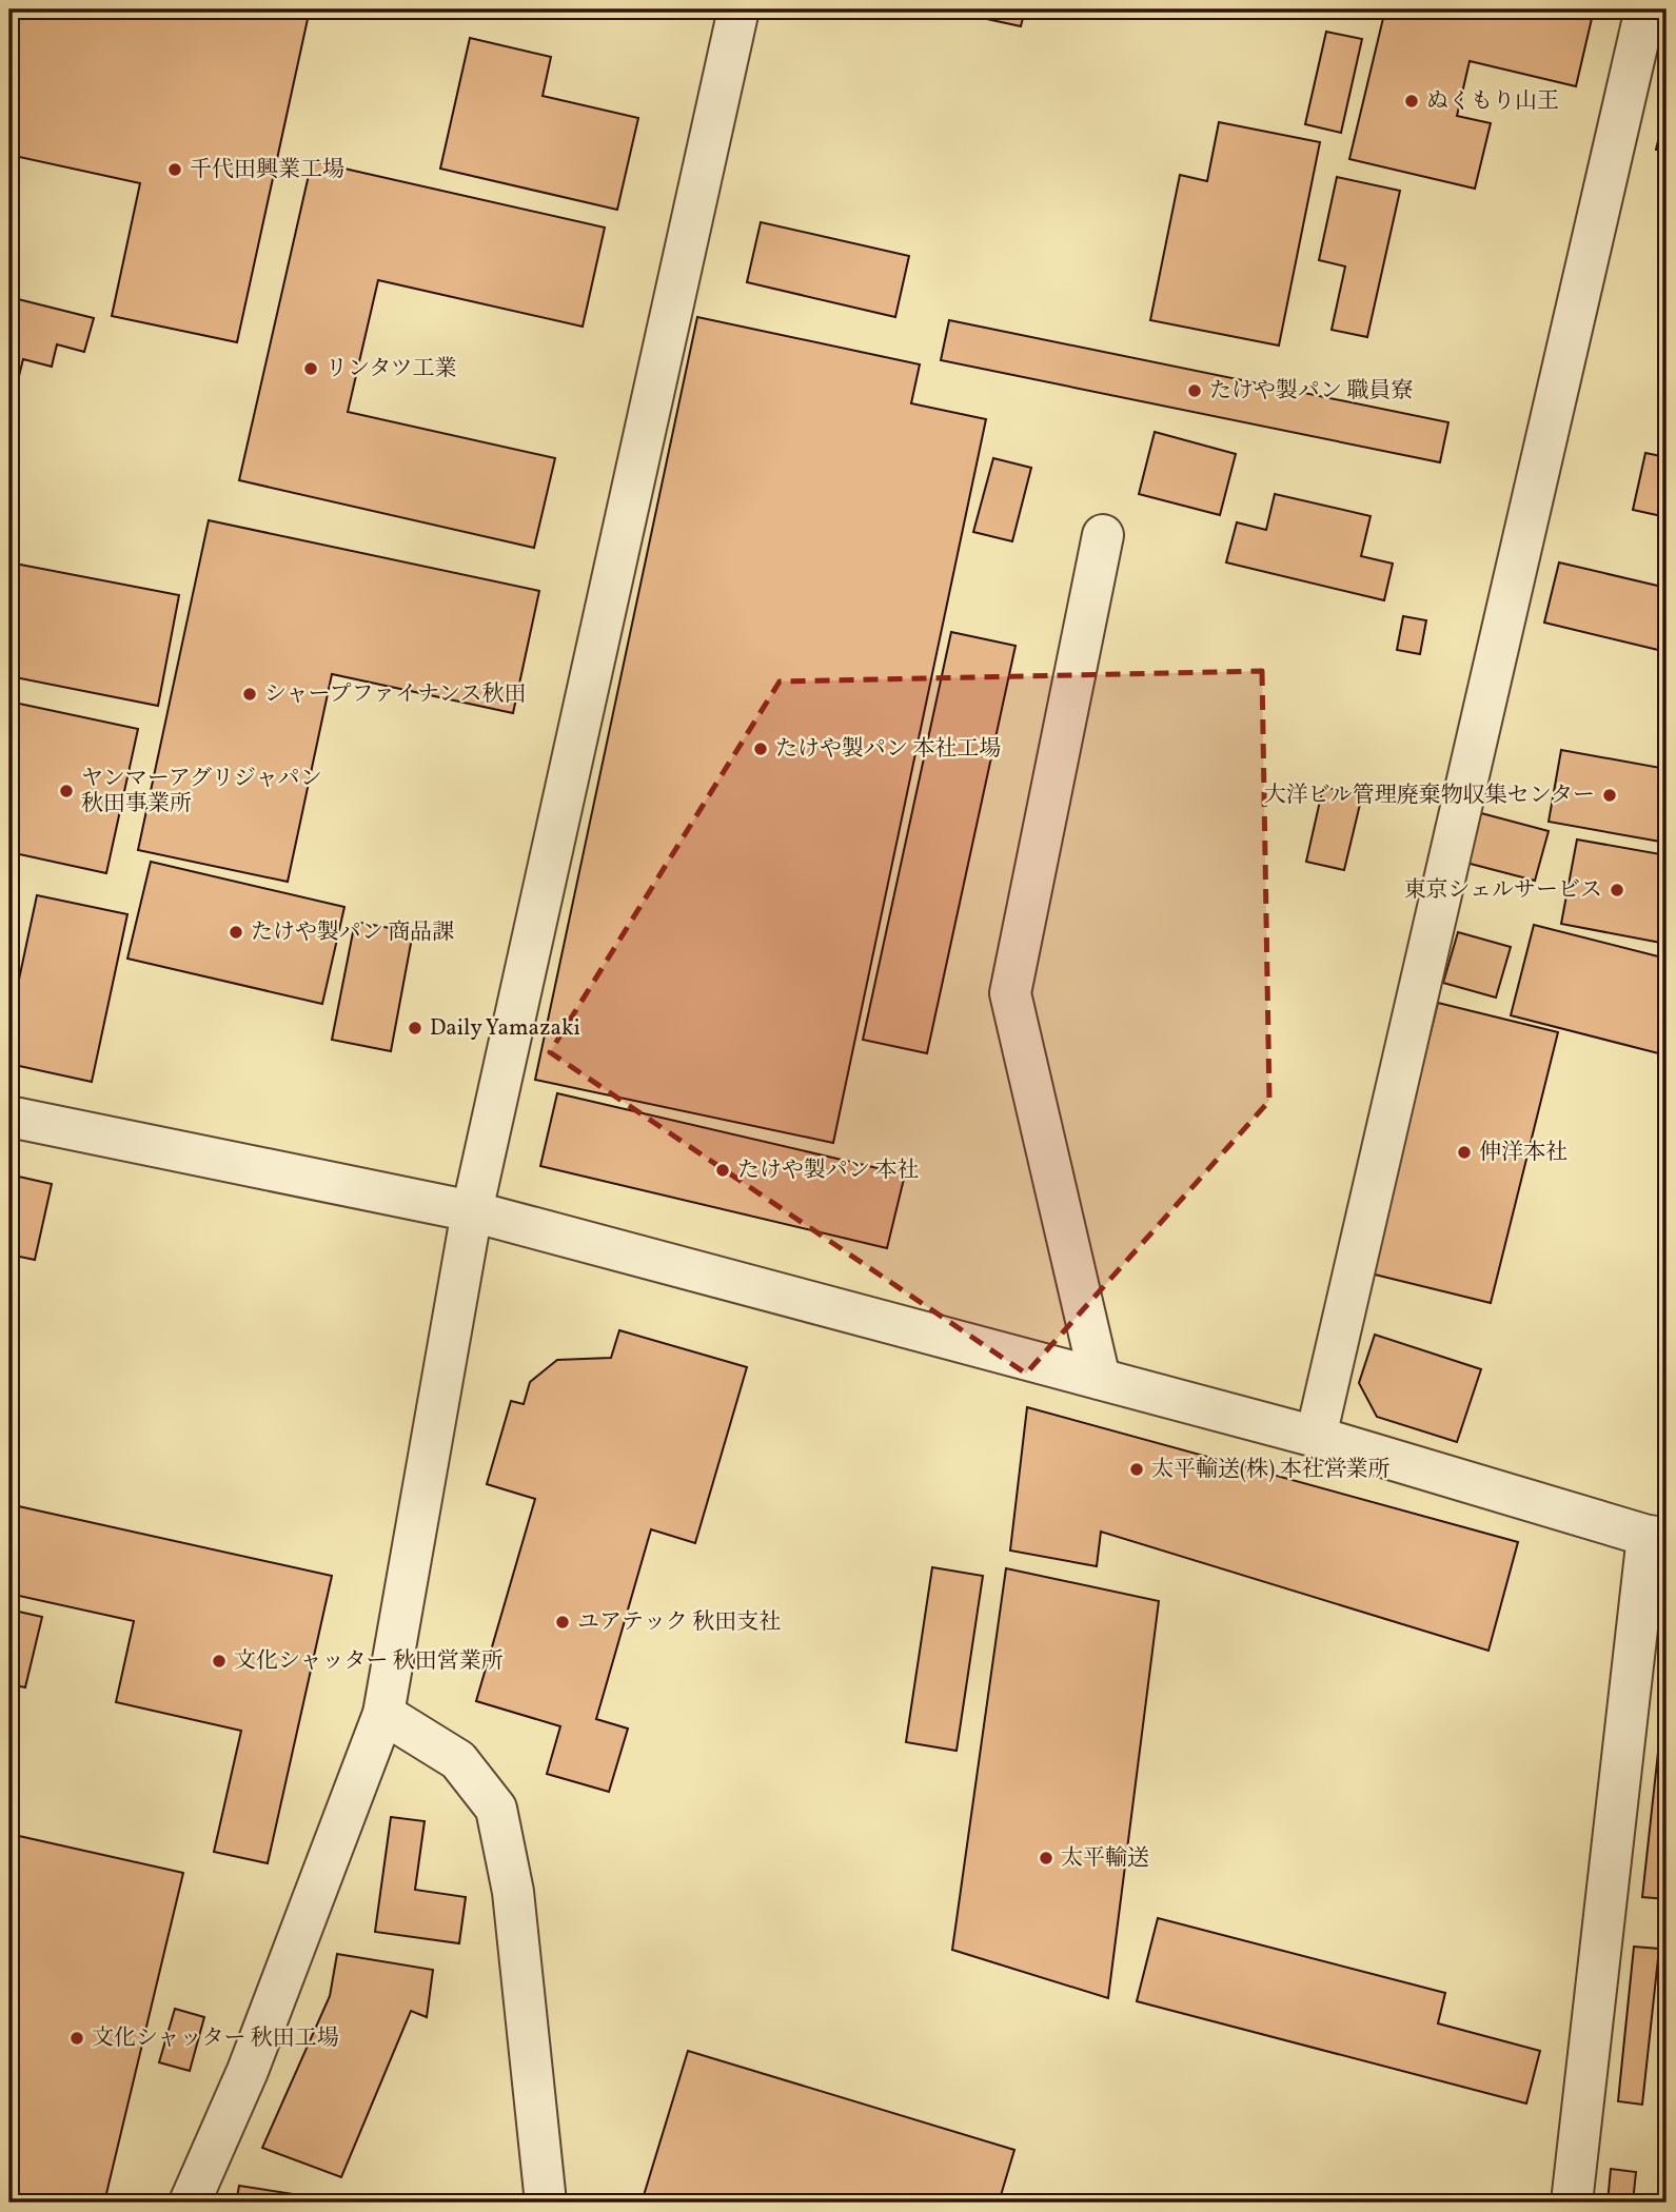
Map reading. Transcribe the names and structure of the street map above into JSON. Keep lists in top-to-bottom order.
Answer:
{
  "places": [
    "ぬくもり山王",
    "千代田興業工場",
    "リンタツ工業",
    "たけや製パン 職員寮",
    "シャープファイナンス秋田",
    "たけや製パン 本社工場",
    "ヤンマーアグリジャパン 秋田事業所",
    "大洋ビル管理廃棄物収集センター",
    "東京シェルサービス",
    "たけや製パン 商品課",
    "Daily Yamazaki",
    "伸洋本社",
    "たけや製パン 本社",
    "太平輸送(株) 本社営業所",
    "ユアテック 秋田支社",
    "文化シャッター 秋田営業所",
    "太平輸送",
    "文化シャッター 秋田工場"
  ]
}
